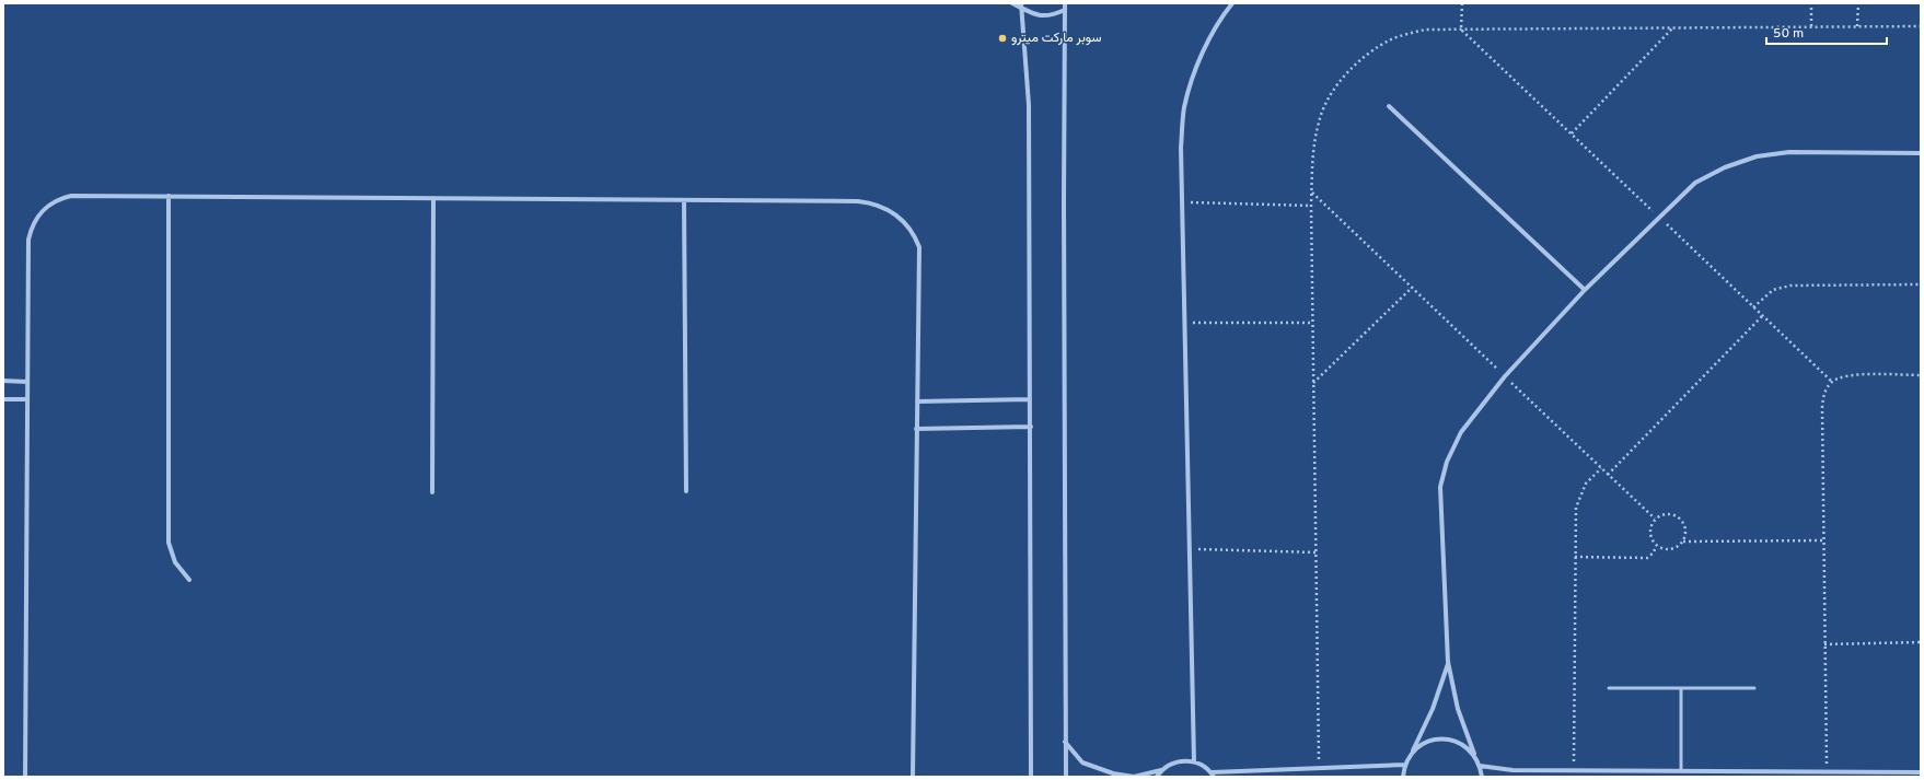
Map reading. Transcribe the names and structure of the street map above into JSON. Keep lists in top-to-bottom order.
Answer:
{
  "places": ["سوبر ماركت ميترو"],
  "scale_bar": "50 m"
}
